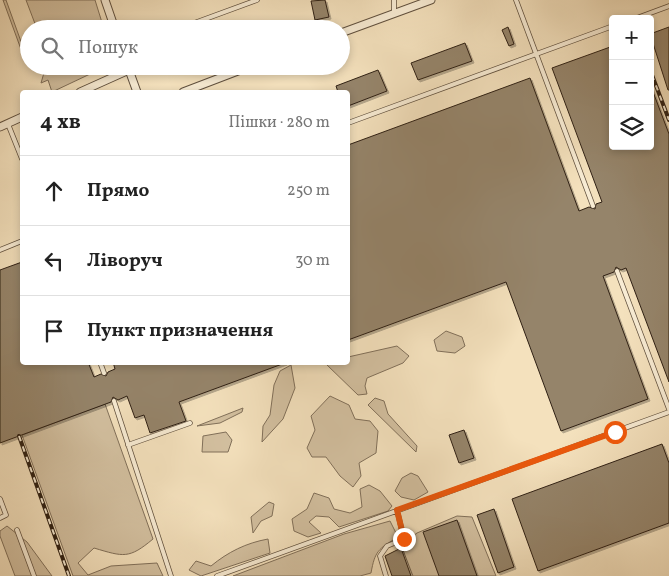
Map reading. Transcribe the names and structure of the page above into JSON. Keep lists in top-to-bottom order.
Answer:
{
  "page": {
    "map_buttons": ["+", "−"],
    "search": "Пошук",
    "heading": ["4 хв", "Пішки · 280 m"],
    "list": [
      ["Прямо", "250 m"],
      ["Ліворуч", "30 m"],
      "Пункт призначення"
    ]
  }
}
